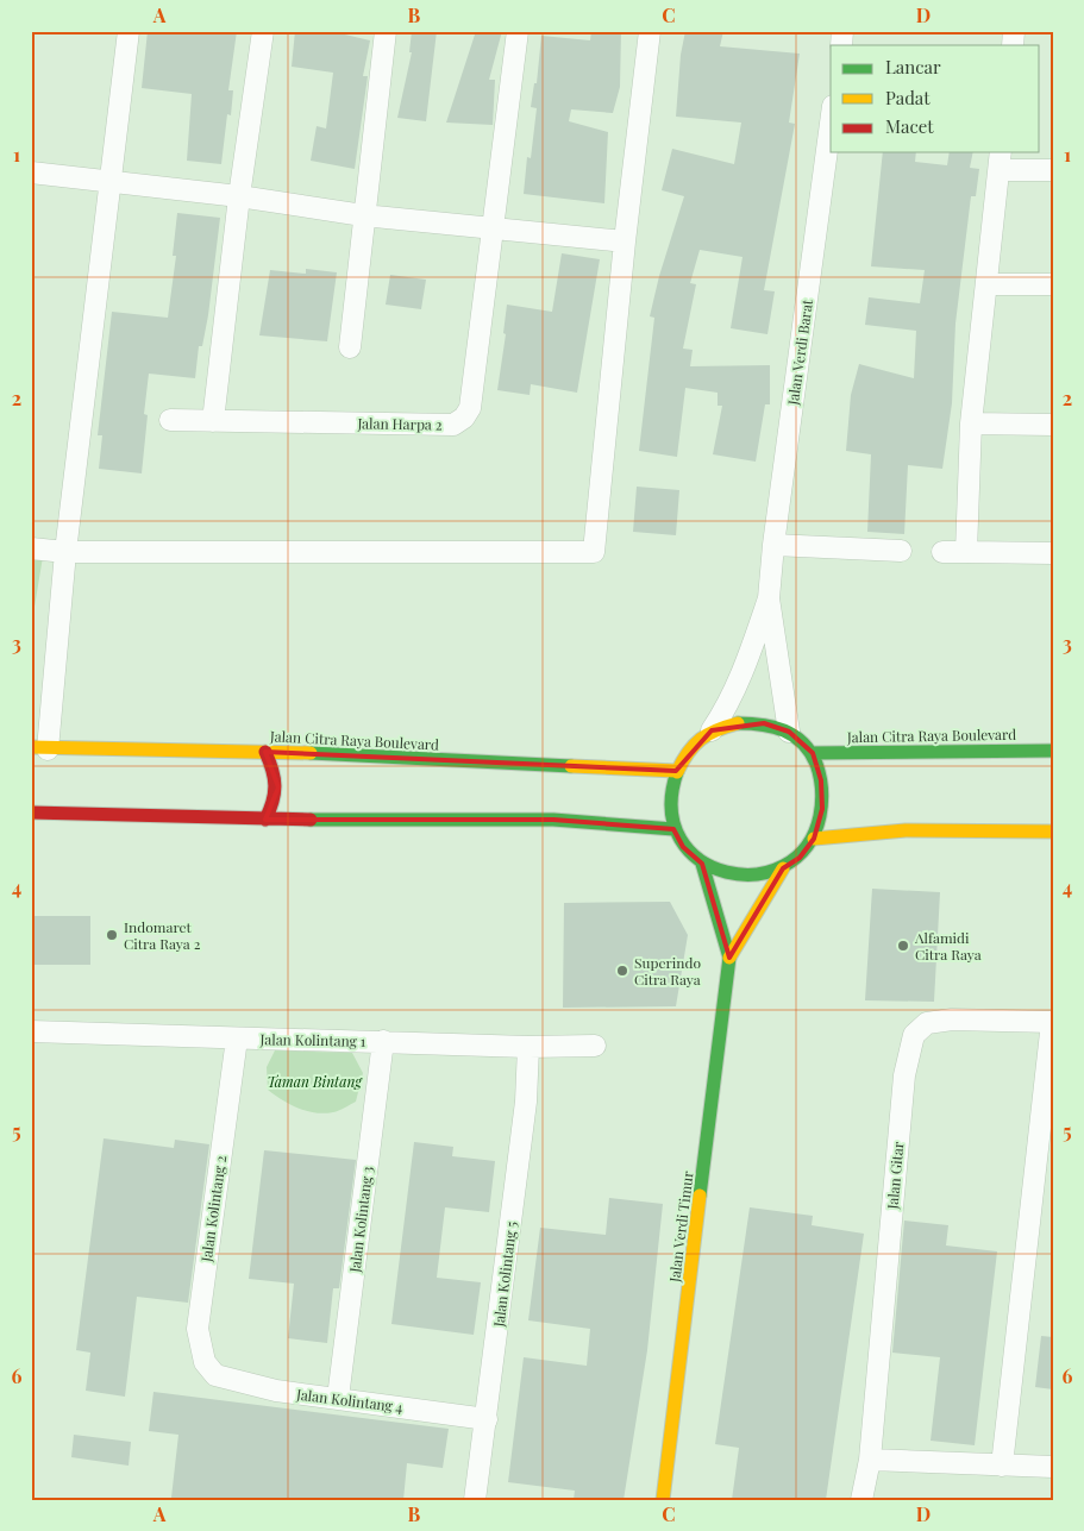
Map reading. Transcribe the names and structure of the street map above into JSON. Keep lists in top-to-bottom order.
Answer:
{
  "streets": {
    "main road": ["Jalan Citra Raya Boulevard", "Jalan Verdi Timur"],
    "street": [
      "Jalan Verdi Barat",
      "Jalan Harpa 2",
      "Jalan Kolintang 1",
      "Jalan Gitar",
      "Jalan Kolintang 2",
      "Jalan Kolintang 3",
      "Jalan Kolintang 5",
      "Jalan Kolintang 4"
    ]
  },
  "crossings": [
    ["Jalan Verdi Barat", "Jalan Citra Raya Boulevard"],
    ["Jalan Verdi Barat", "Jalan Verdi Timur"],
    ["Jalan Citra Raya Boulevard", "Jalan Verdi Timur"],
    ["Jalan Kolintang 1", "Jalan Kolintang 2"],
    ["Jalan Kolintang 1", "Jalan Kolintang 3"],
    ["Jalan Kolintang 1", "Jalan Kolintang 5"],
    ["Jalan Kolintang 2", "Jalan Kolintang 4"],
    ["Jalan Kolintang 3", "Jalan Kolintang 4"],
    ["Jalan Kolintang 5", "Jalan Kolintang 4"]
  ],
  "parks": ["Taman Bintang"],
  "places": ["Indomaret Citra Raya 2", "Alfamidi Citra Raya", "Superindo Citra Raya"],
  "legend": ["Lancar", "Padat", "Macet"],
  "grid": {
    "columns": [
      "A",
      "B",
      "C",
      "D"
    ],
    "rows": [
      "1",
      "2",
      "3",
      "4",
      "5",
      "6"
    ]
  }
}
